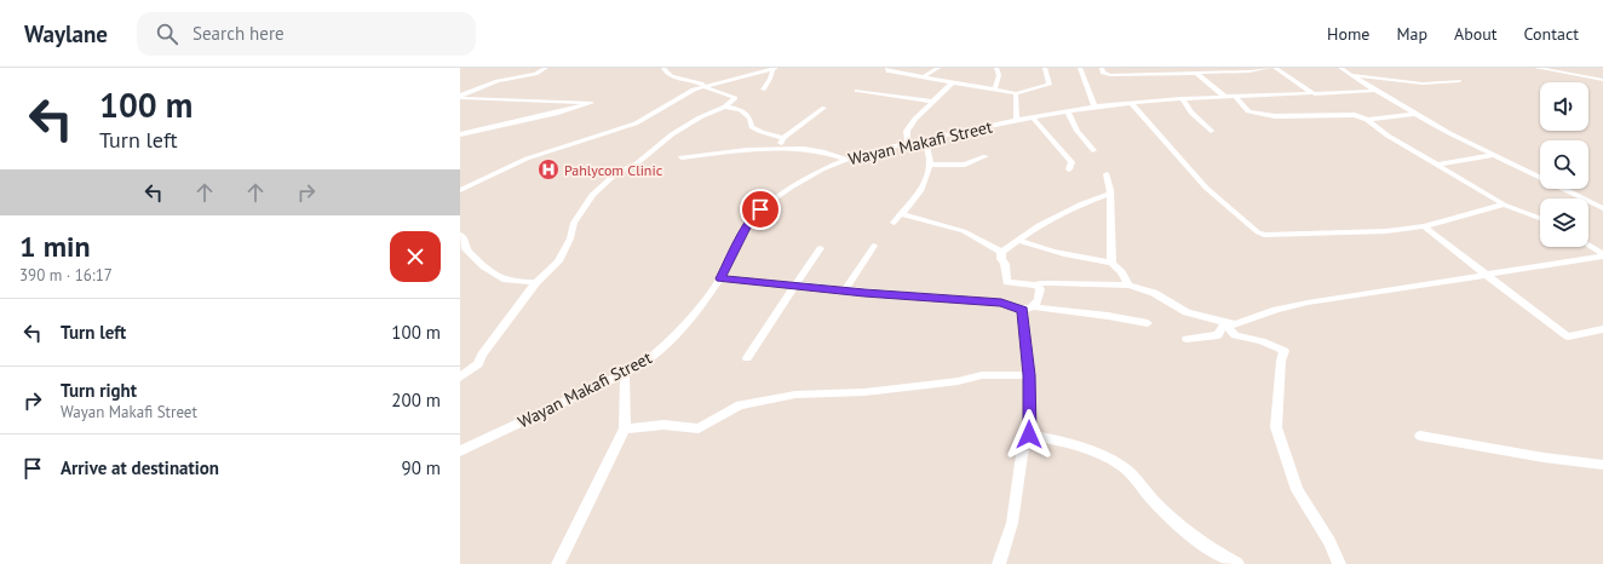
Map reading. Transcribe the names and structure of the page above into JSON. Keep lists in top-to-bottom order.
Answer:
{
  "streets": {
    "street": ["Wayan Makafi Street"]
  },
  "places": {
    "hospital": ["Pahlycom Clinic"]
  },
  "page": {
    "header": "Waylane",
    "search": "Search here",
    "nav": [
      "Home",
      "Map",
      "About",
      "Contact"
    ],
    "turn": ["100 m", "Turn left"],
    "heading": ["1 min", "390 m · 16:17"],
    "list": [
      {
        "name": "Turn left",
        "value": "100 m"
      },
      {
        "name": "Turn right",
        "note": "Wayan Makafi Street",
        "value": "200 m"
      },
      {
        "name": "Arrive at destination",
        "value": "90 m"
      }
    ]
  }
}
